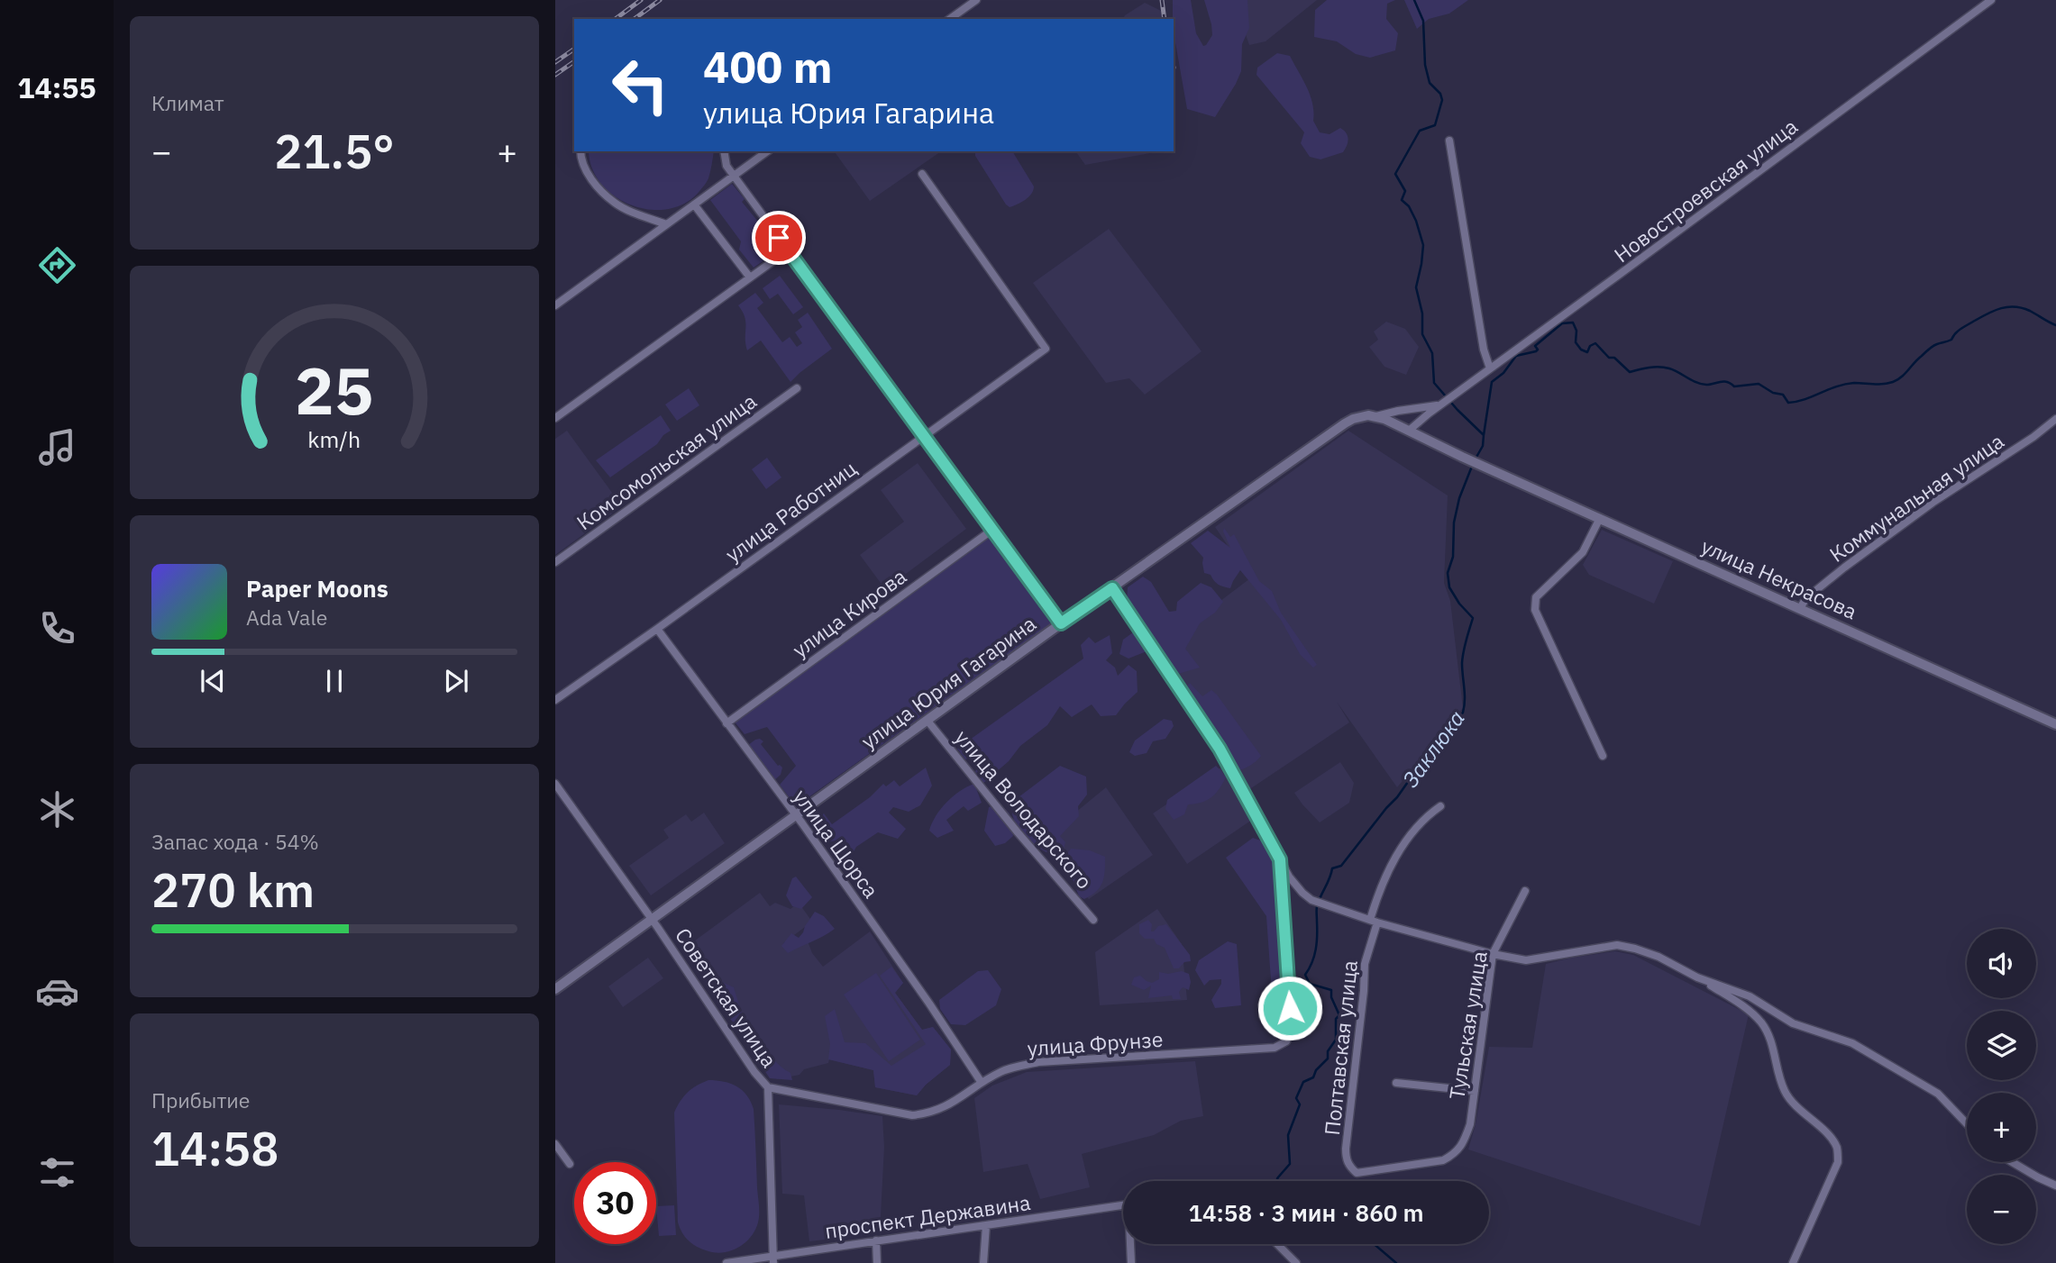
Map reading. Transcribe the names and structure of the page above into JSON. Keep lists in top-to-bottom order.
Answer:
{
  "streets": {
    "main road": ["улица Некрасова", "улица Юрия Гагарина"],
    "street": [
      "Новостроевская улица",
      "Комсомольская улица",
      "Коммунальная улица",
      "улица Работниц",
      "улица Кирова",
      "улица Володарского",
      "улица Щорса",
      "Советская улица",
      "Тульская улица",
      "улица Фрунзе",
      "Полтавская улица",
      "проспект Державина"
    ]
  },
  "crossings": [
    ["Новостроевская улица", "улица Некрасова"],
    ["Новостроевская улица", "улица Юрия Гагарина"],
    ["Коммунальная улица", "улица Некрасова"],
    ["улица Работниц", "улица Щорса"],
    ["улица Кирова", "улица Щорса"],
    ["улица Юрия Гагарина", "улица Володарского"],
    ["улица Юрия Гагарина", "улица Щорса"],
    ["улица Юрия Гагарина", "Советская улица"],
    ["улица Щорса", "улица Фрунзе"],
    ["Советская улица", "улица Фрунзе"],
    ["Советская улица", "проспект Державина"],
    ["Тульская улица", "Полтавская улица"]
  ],
  "water": ["Заклюка"],
  "page": {
    "tabs": "14:55",
    "tile": [
      "Климат",
      ["Запас хода · 54%", "270 km"],
      ["Прибытие", "14:58"]
    ],
    "turn": ["400 m", "улица Юрия Гагарина"],
    "heat": ["−", "21.5°", "+"],
    "song": ["Paper Moons", "Ada Vale"],
    "map_buttons": ["+", "−"],
    "limit": "30",
    "trip": "14:58 · 3 мин · 860 m",
    "gauge": ["25", "km/h"]
  }
}
